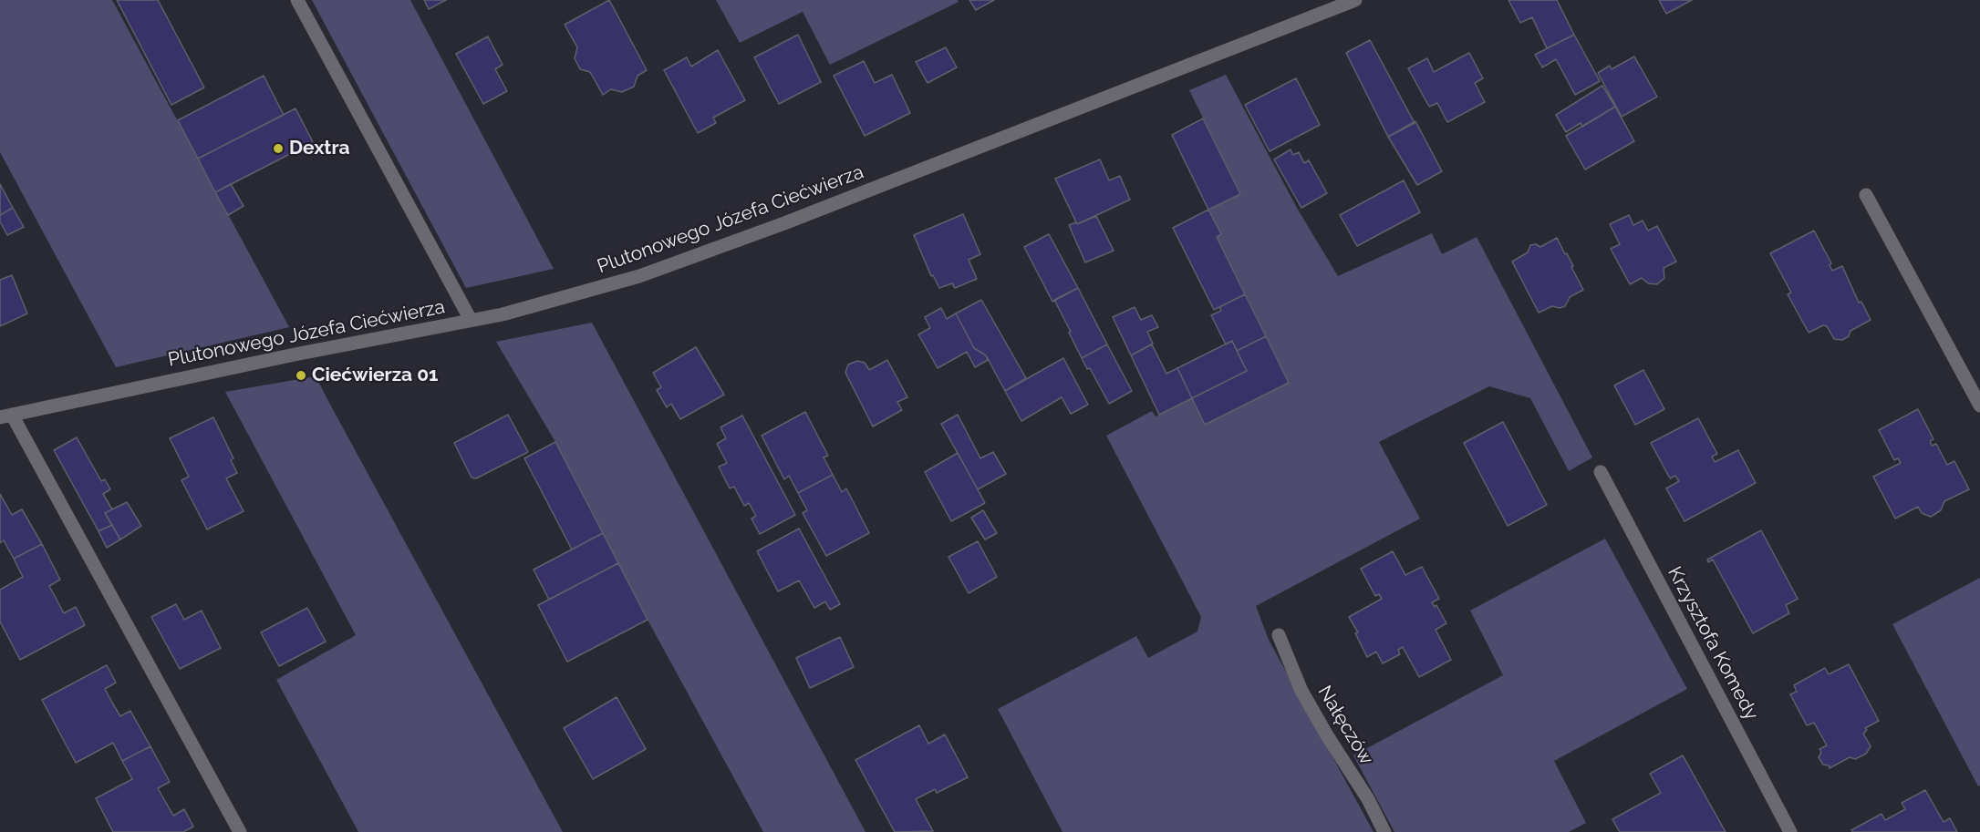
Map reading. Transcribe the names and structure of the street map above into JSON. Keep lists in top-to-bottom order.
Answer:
{
  "streets": {
    "street": ["Plutonowego Józefa Ciećwierza", "Krzysztofa Komedy", "Nałęczów"]
  },
  "places": ["Dextra", "Ciećwierza 01"]
}
